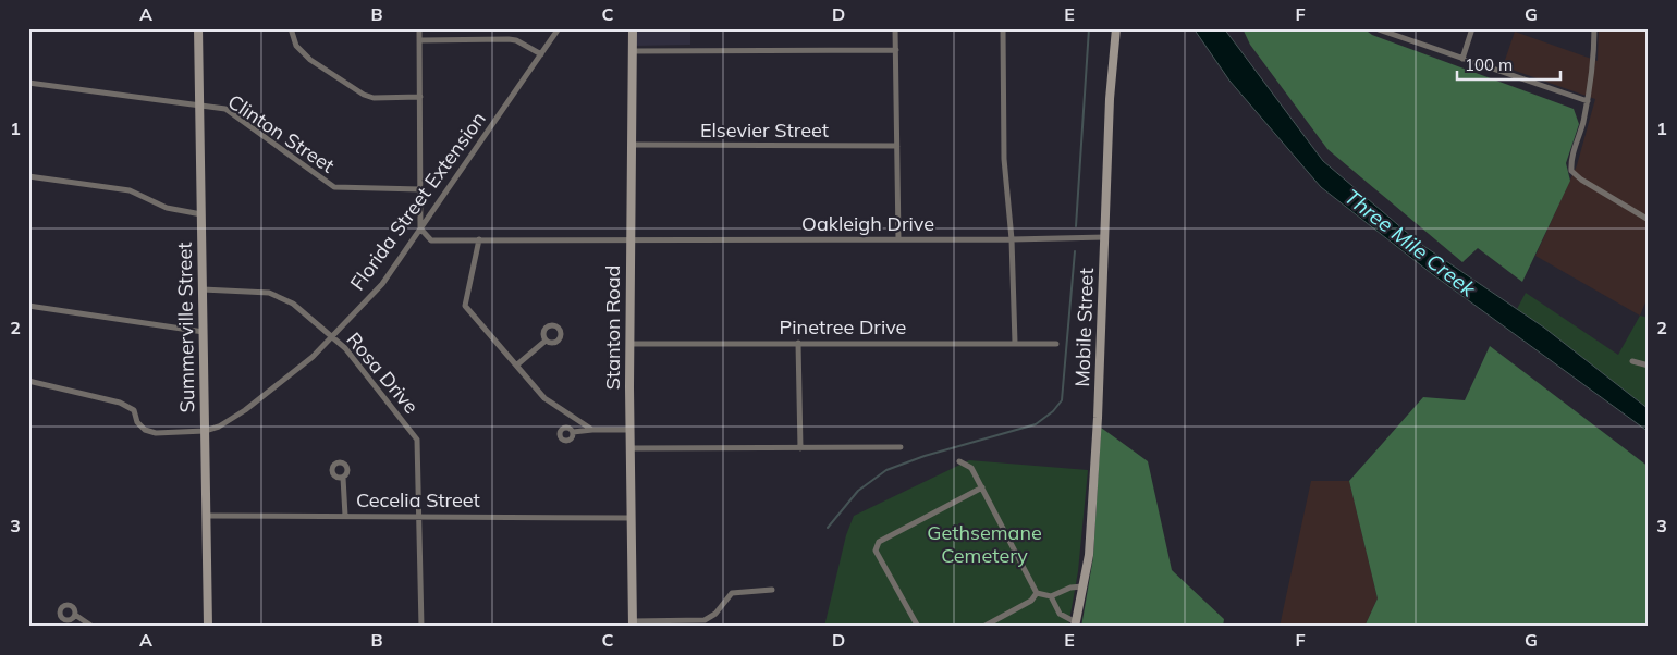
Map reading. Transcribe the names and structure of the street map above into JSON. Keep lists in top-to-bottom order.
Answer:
{
  "streets": {
    "street": [
      "Elsevier Street",
      "Clinton Street",
      "Florida Street Extension",
      "Oakleigh Drive",
      "Summerville Street",
      "Stanton Road",
      "Pinetree Drive",
      "Mobile Street",
      "Rosa Drive",
      "Cecelia Street"
    ]
  },
  "crossings": [
    ["Elsevier Street", "Stanton Road"],
    ["Clinton Street", "Summerville Street"],
    ["Florida Street Extension", "Oakleigh Drive"],
    ["Florida Street Extension", "Summerville Street"],
    ["Florida Street Extension", "Rosa Drive"],
    ["Oakleigh Drive", "Stanton Road"],
    ["Oakleigh Drive", "Mobile Street"],
    ["Summerville Street", "Rosa Drive"],
    ["Summerville Street", "Cecelia Street"],
    ["Stanton Road", "Pinetree Drive"],
    ["Stanton Road", "Cecelia Street"],
    ["Rosa Drive", "Cecelia Street"]
  ],
  "water": ["Three Mile Creek"],
  "parks": ["Gethsemane Cemetery"],
  "scale_bar": "100 m",
  "grid": {
    "columns": [
      "A",
      "B",
      "C",
      "D",
      "E",
      "F",
      "G"
    ],
    "rows": ["1", "2", "3"]
  }
}
